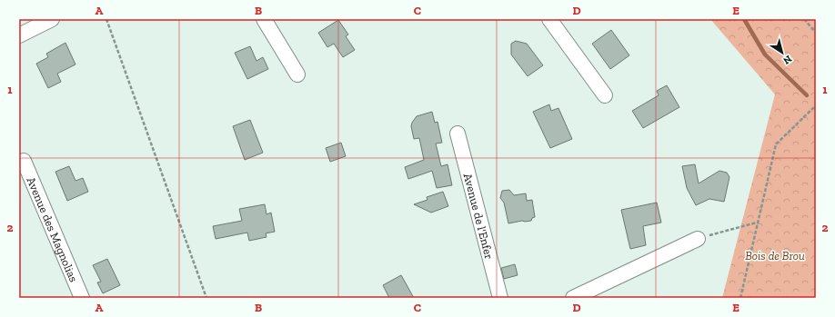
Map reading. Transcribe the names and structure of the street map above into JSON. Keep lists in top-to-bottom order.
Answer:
{
  "streets": {
    "street": ["Avenue de l'Enfer", "Avenue des Magnolias"]
  },
  "parks": ["Bois de Brou"],
  "north": "bottom right",
  "grid": {
    "columns": [
      "A",
      "B",
      "C",
      "D",
      "E"
    ],
    "rows": ["1", "2"]
  }
}
